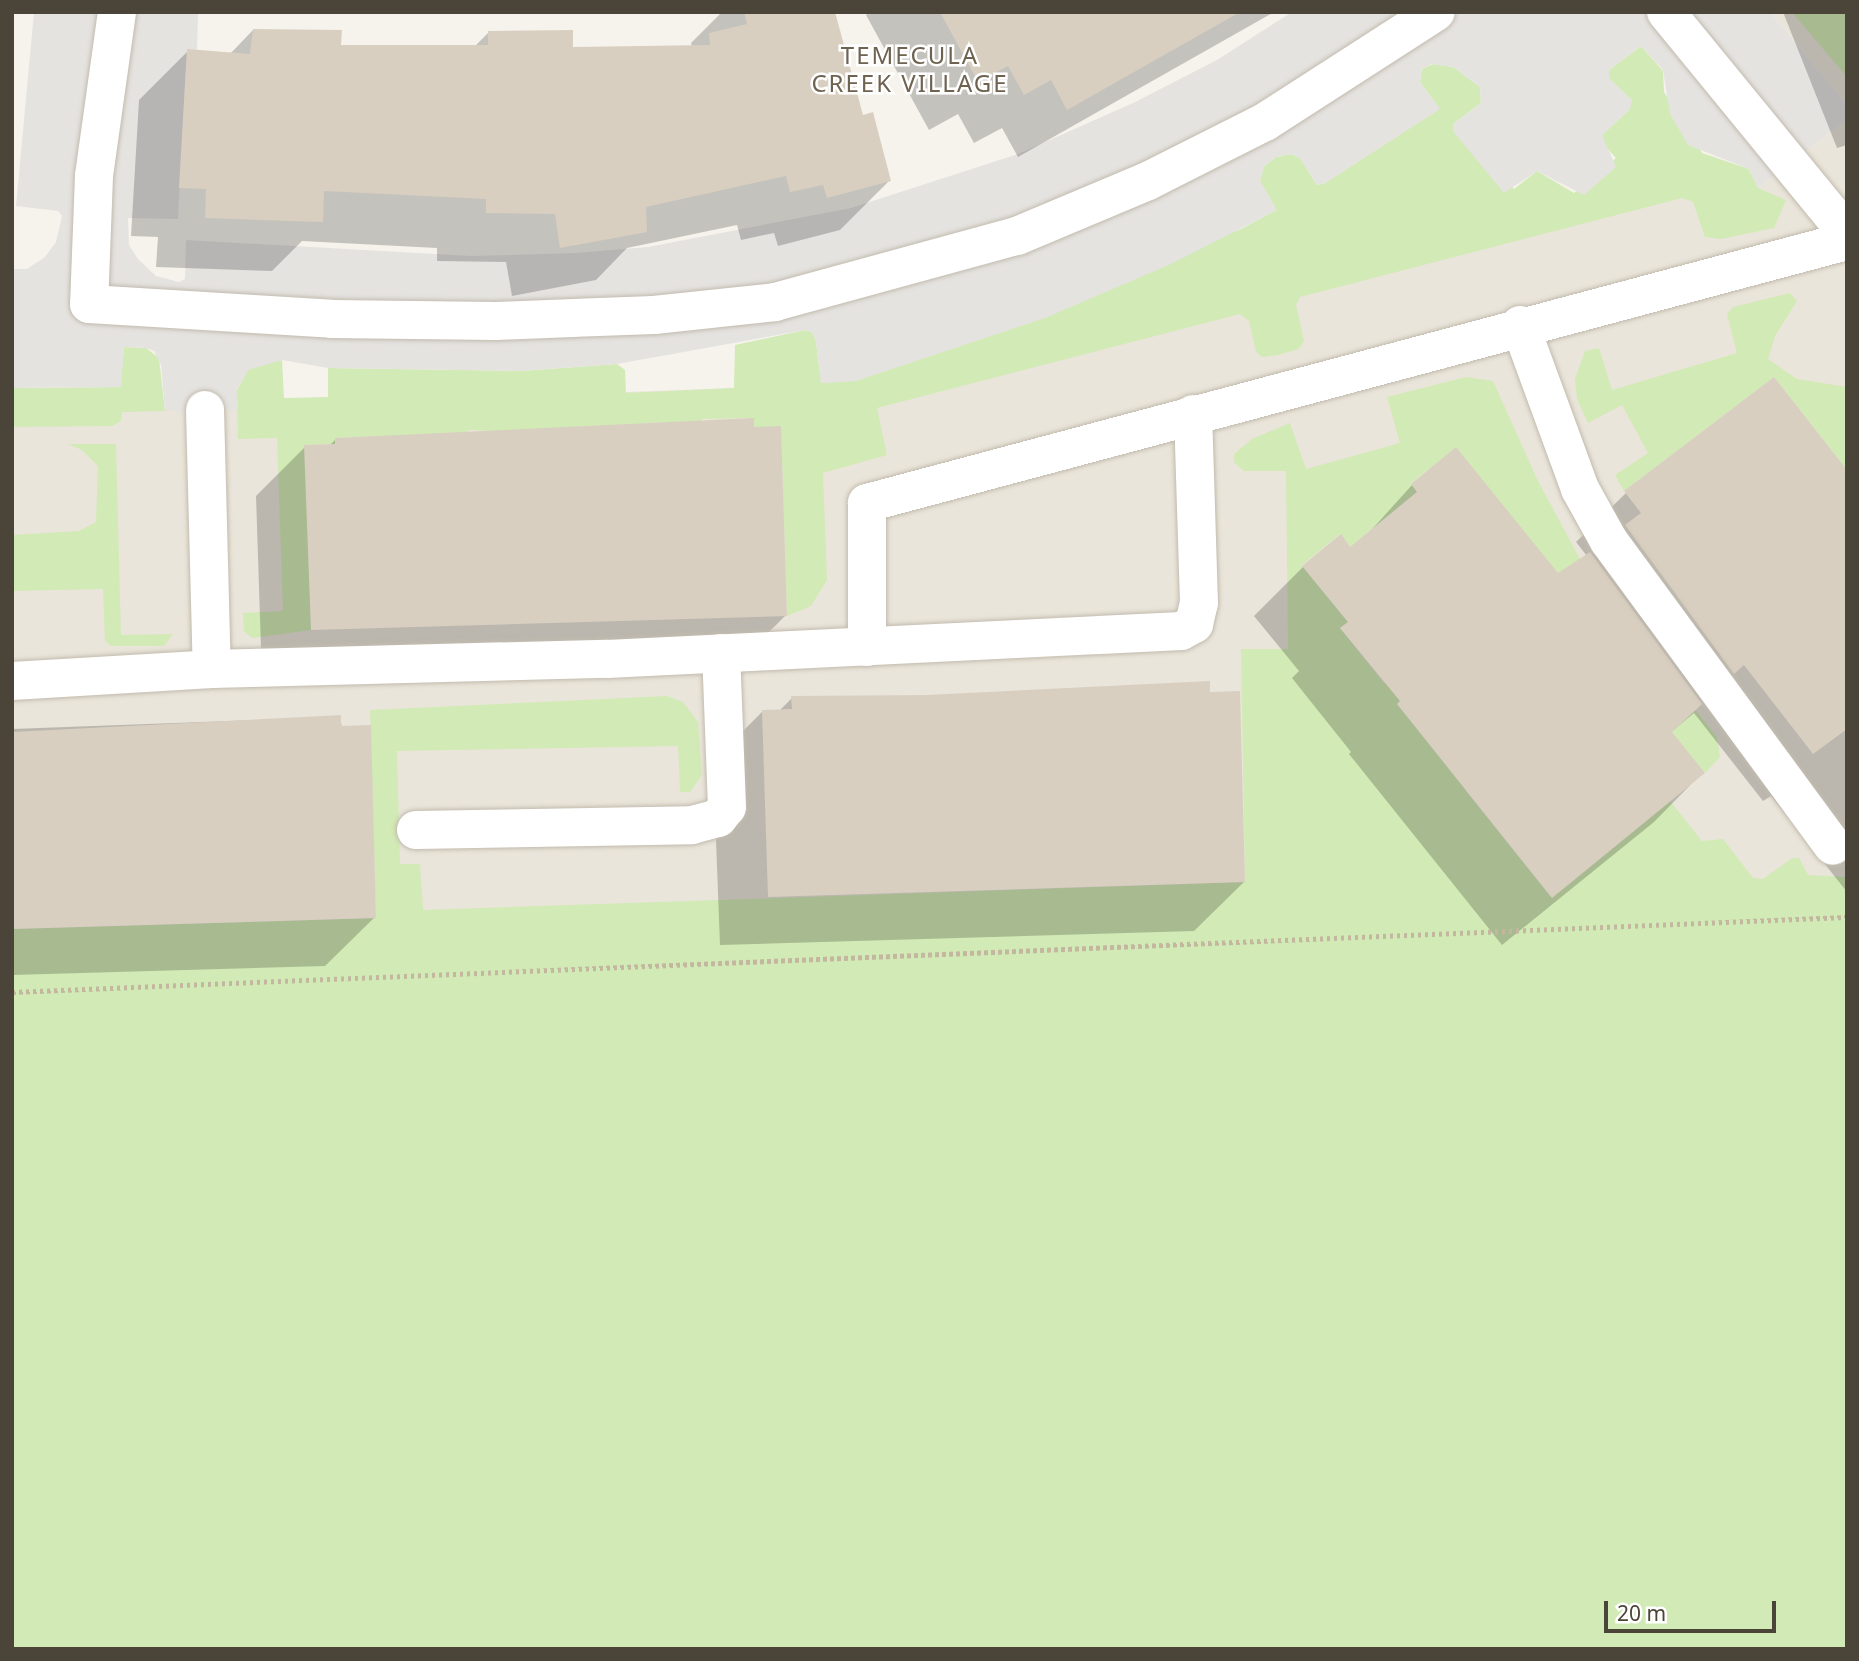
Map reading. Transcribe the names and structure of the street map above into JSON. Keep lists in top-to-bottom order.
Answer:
{
  "districts": ["TEMECULA CREEK VILLAGE"],
  "scale_bar": "20 m"
}
